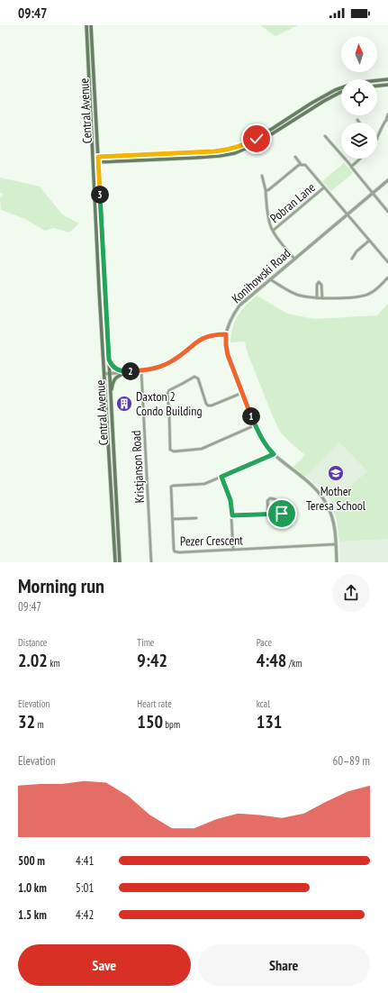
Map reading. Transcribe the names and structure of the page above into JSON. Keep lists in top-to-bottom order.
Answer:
{
  "streets": {
    "main road": ["Central Avenue"],
    "street": [
      "Pobran Lane",
      "Konihowski Road",
      "Kristjanson Road",
      "Pezer Crescent"
    ]
  },
  "crossings": [
    ["Konihowski Road", "Pezer Crescent"]
  ],
  "places": {
    "building": ["Daxton 2 Condo Building"],
    "school or university": ["Mother Teresa School"]
  },
  "north": "top",
  "page": {
    "status": "09:47",
    "pins": ["3", "2", "1"],
    "heading": ["Morning run", "09:47"],
    "stats": [
      ["Distance", "2.02 km"],
      ["Time", "9:42"],
      ["Pace", "4:48 /km"],
      ["Elevation", "32 m"],
      ["Heart rate", "150 bpm"],
      ["kcal", "131"]
    ],
    "chart": ["Elevation", "60–89 m"],
    "list": [
      {
        "name": "500 m",
        "note": "4:41"
      },
      {
        "name": "1.0 km",
        "note": "5:01"
      },
      {
        "name": "1.5 km",
        "note": "4:42"
      }
    ],
    "buttons": ["Save", "Share"]
  }
}
